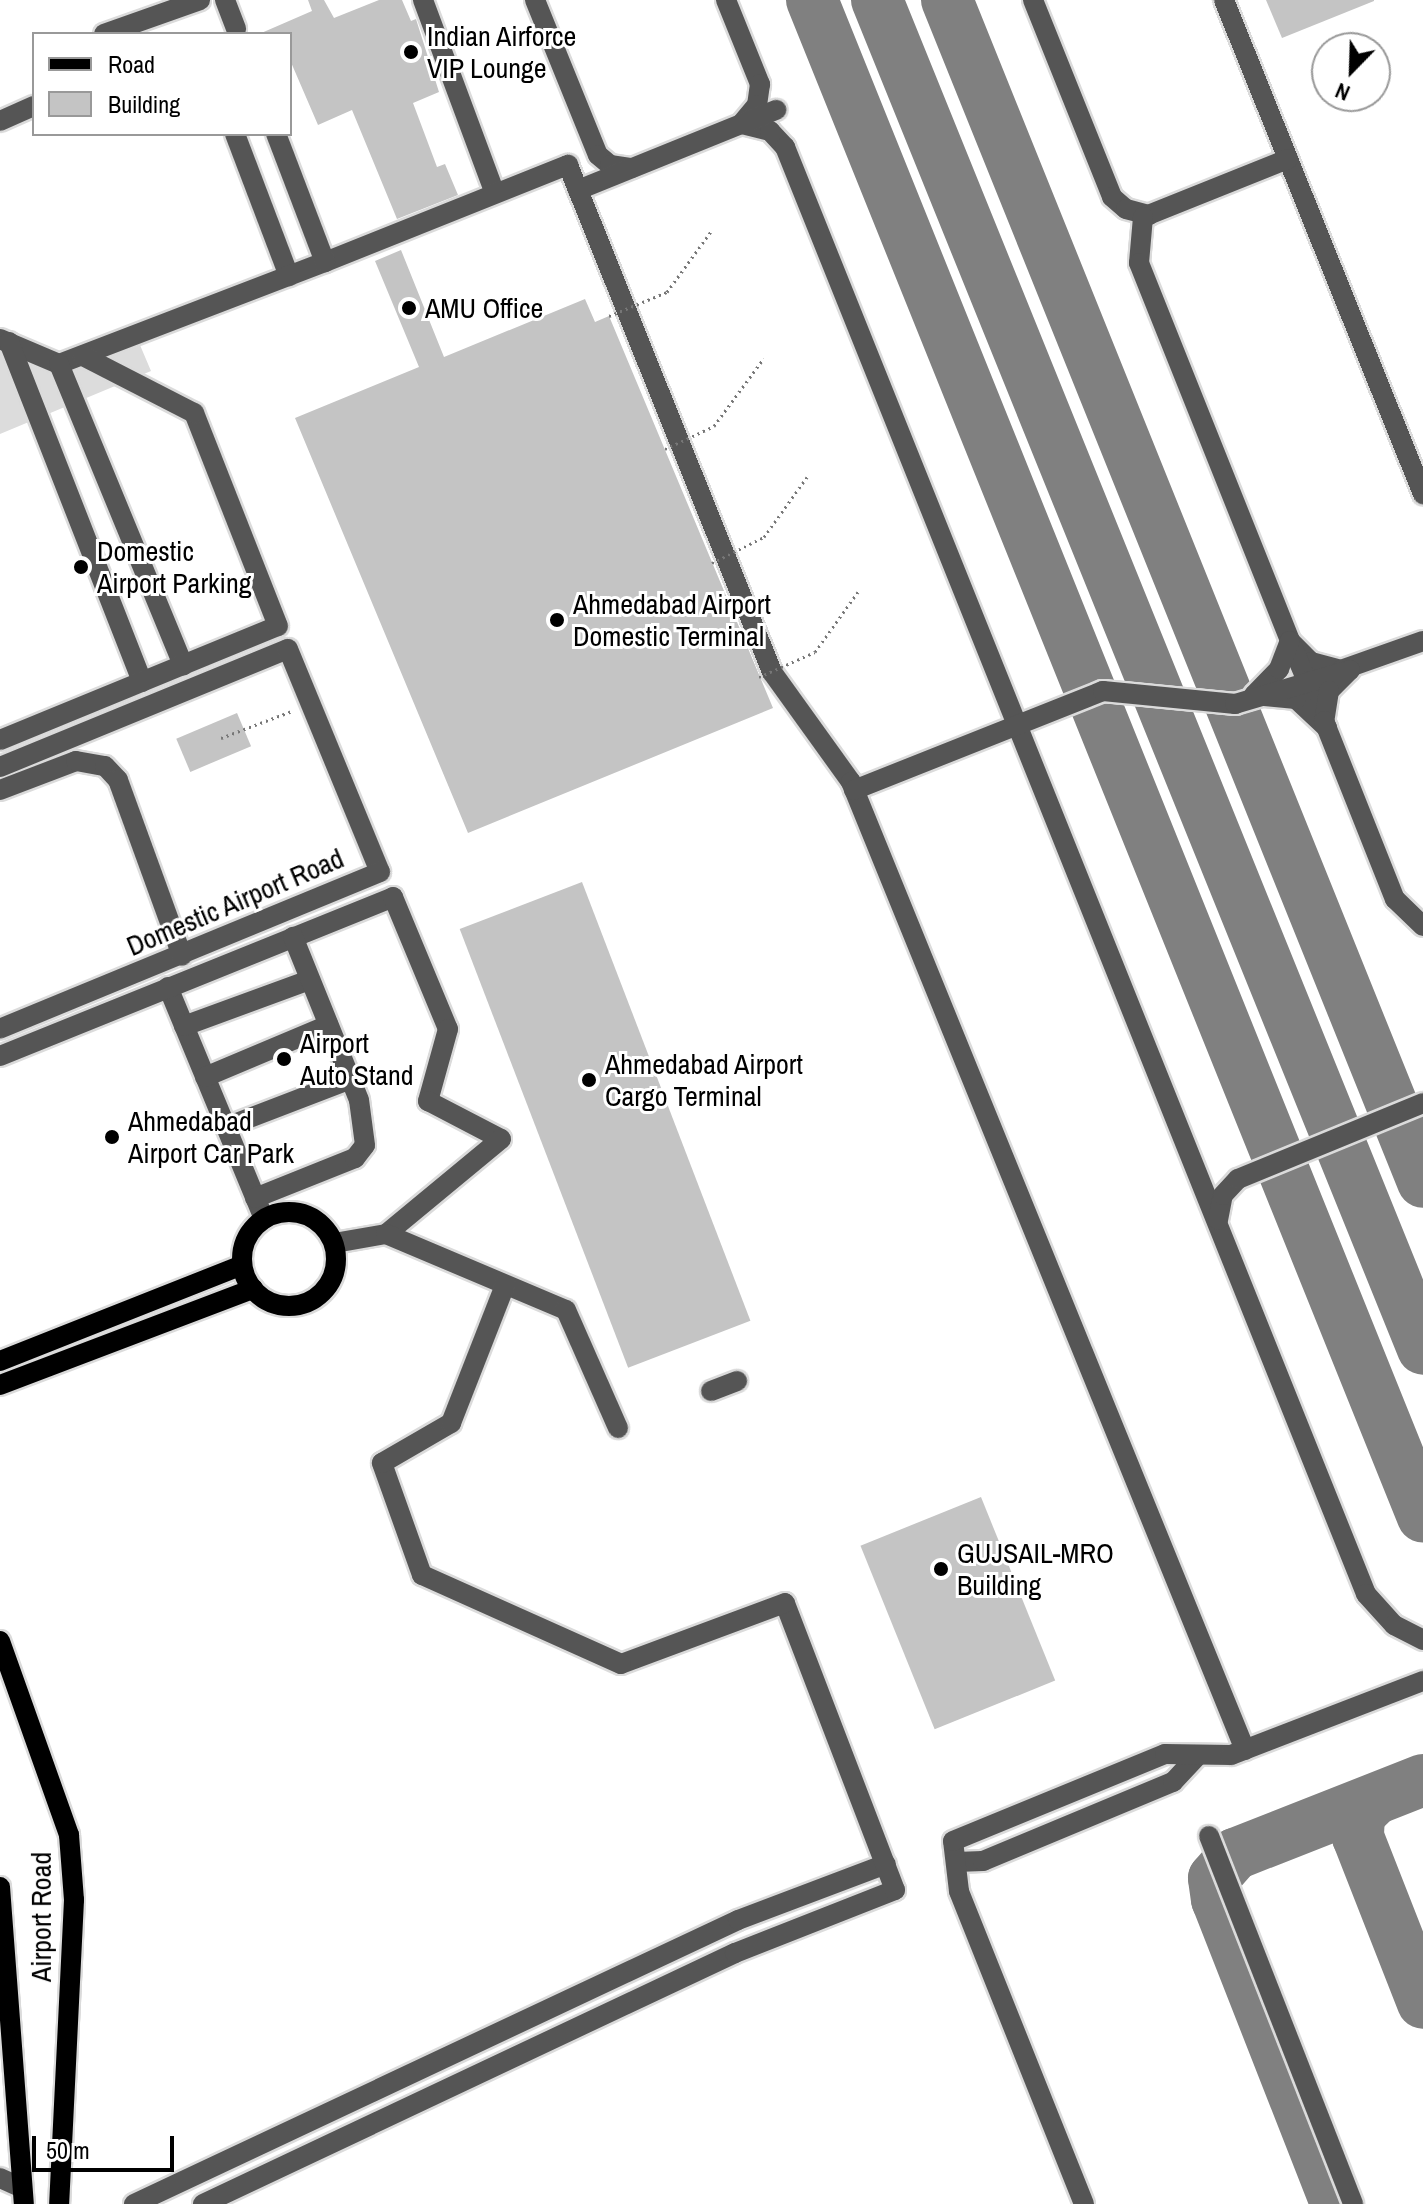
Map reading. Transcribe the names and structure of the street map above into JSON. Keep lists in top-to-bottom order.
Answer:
{
  "streets": {
    "main road": ["Airport Road"],
    "street": ["Domestic Airport Road"]
  },
  "places": [
    "Indian Airforce VIP Lounge",
    "AMU Office",
    "Domestic Airport Parking",
    "Ahmedabad Airport Domestic Terminal",
    "Airport Auto Stand",
    "Ahmedabad Airport Cargo Terminal",
    "Ahmedabad Airport Car Park",
    "GUJSAIL-MRO Building"
  ],
  "legend": ["Road", "Building"],
  "scale_bar": "50 m",
  "north": "bottom left"
}
